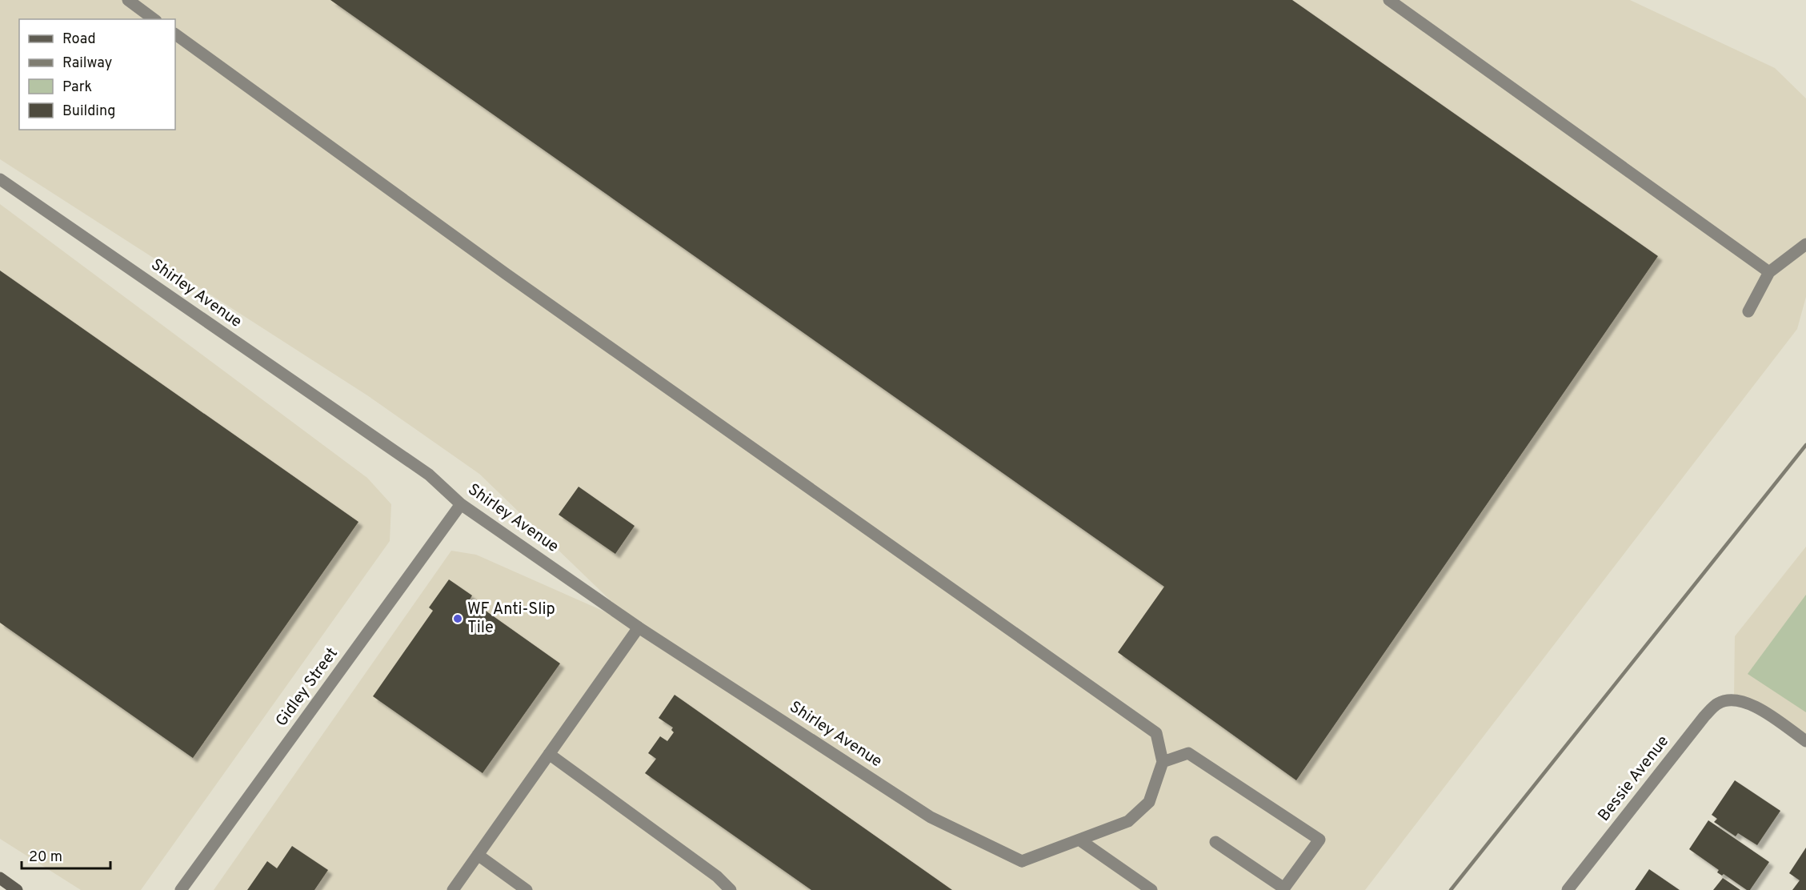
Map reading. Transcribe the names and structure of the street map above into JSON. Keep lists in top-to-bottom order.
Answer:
{
  "streets": {
    "street": ["Shirley Avenue", "Gidley Street", "Bessie Avenue"]
  },
  "crossings": [
    ["Shirley Avenue", "Gidley Street"]
  ],
  "places": ["WF Anti-Slip Tile"],
  "legend": [
    "Road",
    "Railway",
    "Park",
    "Building"
  ],
  "scale_bar": "20 m"
}
